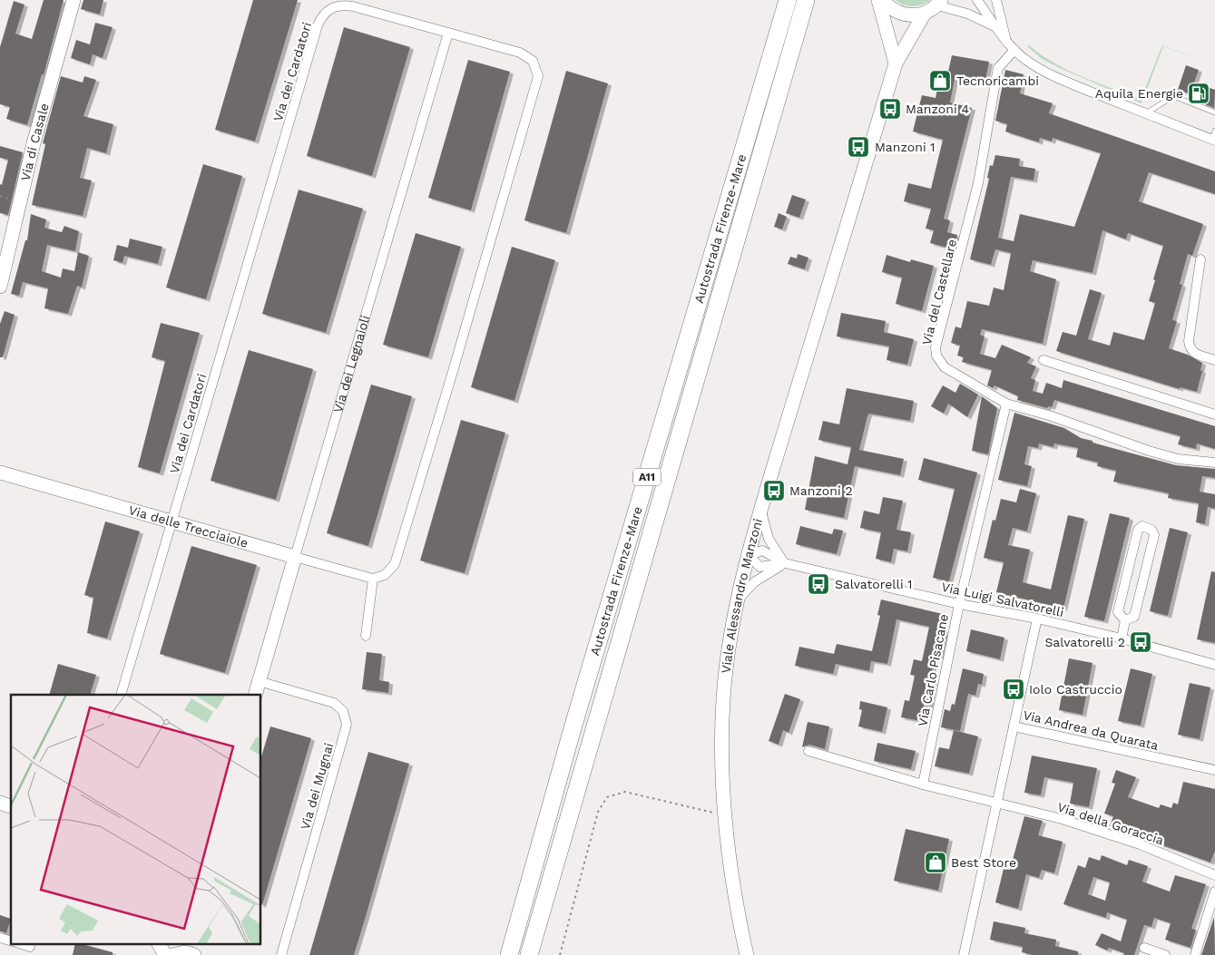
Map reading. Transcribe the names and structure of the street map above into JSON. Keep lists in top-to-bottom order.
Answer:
{
  "streets": {
    "highway": ["Autostrada Firenze-Mare", "A11"],
    "street": [
      "Via dei Cardatori",
      "Via di Casale",
      "Via del Castellare",
      "Via dei Legnaioli",
      "Via delle Trecciaiole",
      "Viale Alessandro Manzoni",
      "Via Luigi Salvatorelli",
      "Via Carlo Pisacane",
      "Via Andrea da Quarata",
      "Via dei Mugnai",
      "Via della Goraccia"
    ]
  },
  "crossings": [
    ["Via dei Cardatori", "Via dei Legnaioli"],
    ["Via dei Cardatori", "Via delle Trecciaiole"],
    ["Via del Castellare", "Via Carlo Pisacane"],
    ["Via dei Legnaioli", "Via delle Trecciaiole"],
    ["Via dei Legnaioli", "Via dei Mugnai"],
    ["Viale Alessandro Manzoni", "Via Luigi Salvatorelli"],
    ["Via Luigi Salvatorelli", "Via Carlo Pisacane"],
    ["Via Luigi Salvatorelli", "Via Andrea da Quarata"],
    ["Via Carlo Pisacane", "Via della Goraccia"]
  ],
  "places": {
    "shop": ["Tecnoricambi", "Best Store"],
    "fuel station": ["Aquila Energie"],
    "bus stop": [
      "Manzoni 4",
      "Manzoni 1",
      "Manzoni 2",
      "Salvatorelli 1",
      "Salvatorelli 2",
      "Iolo Castruccio"
    ]
  }
}
